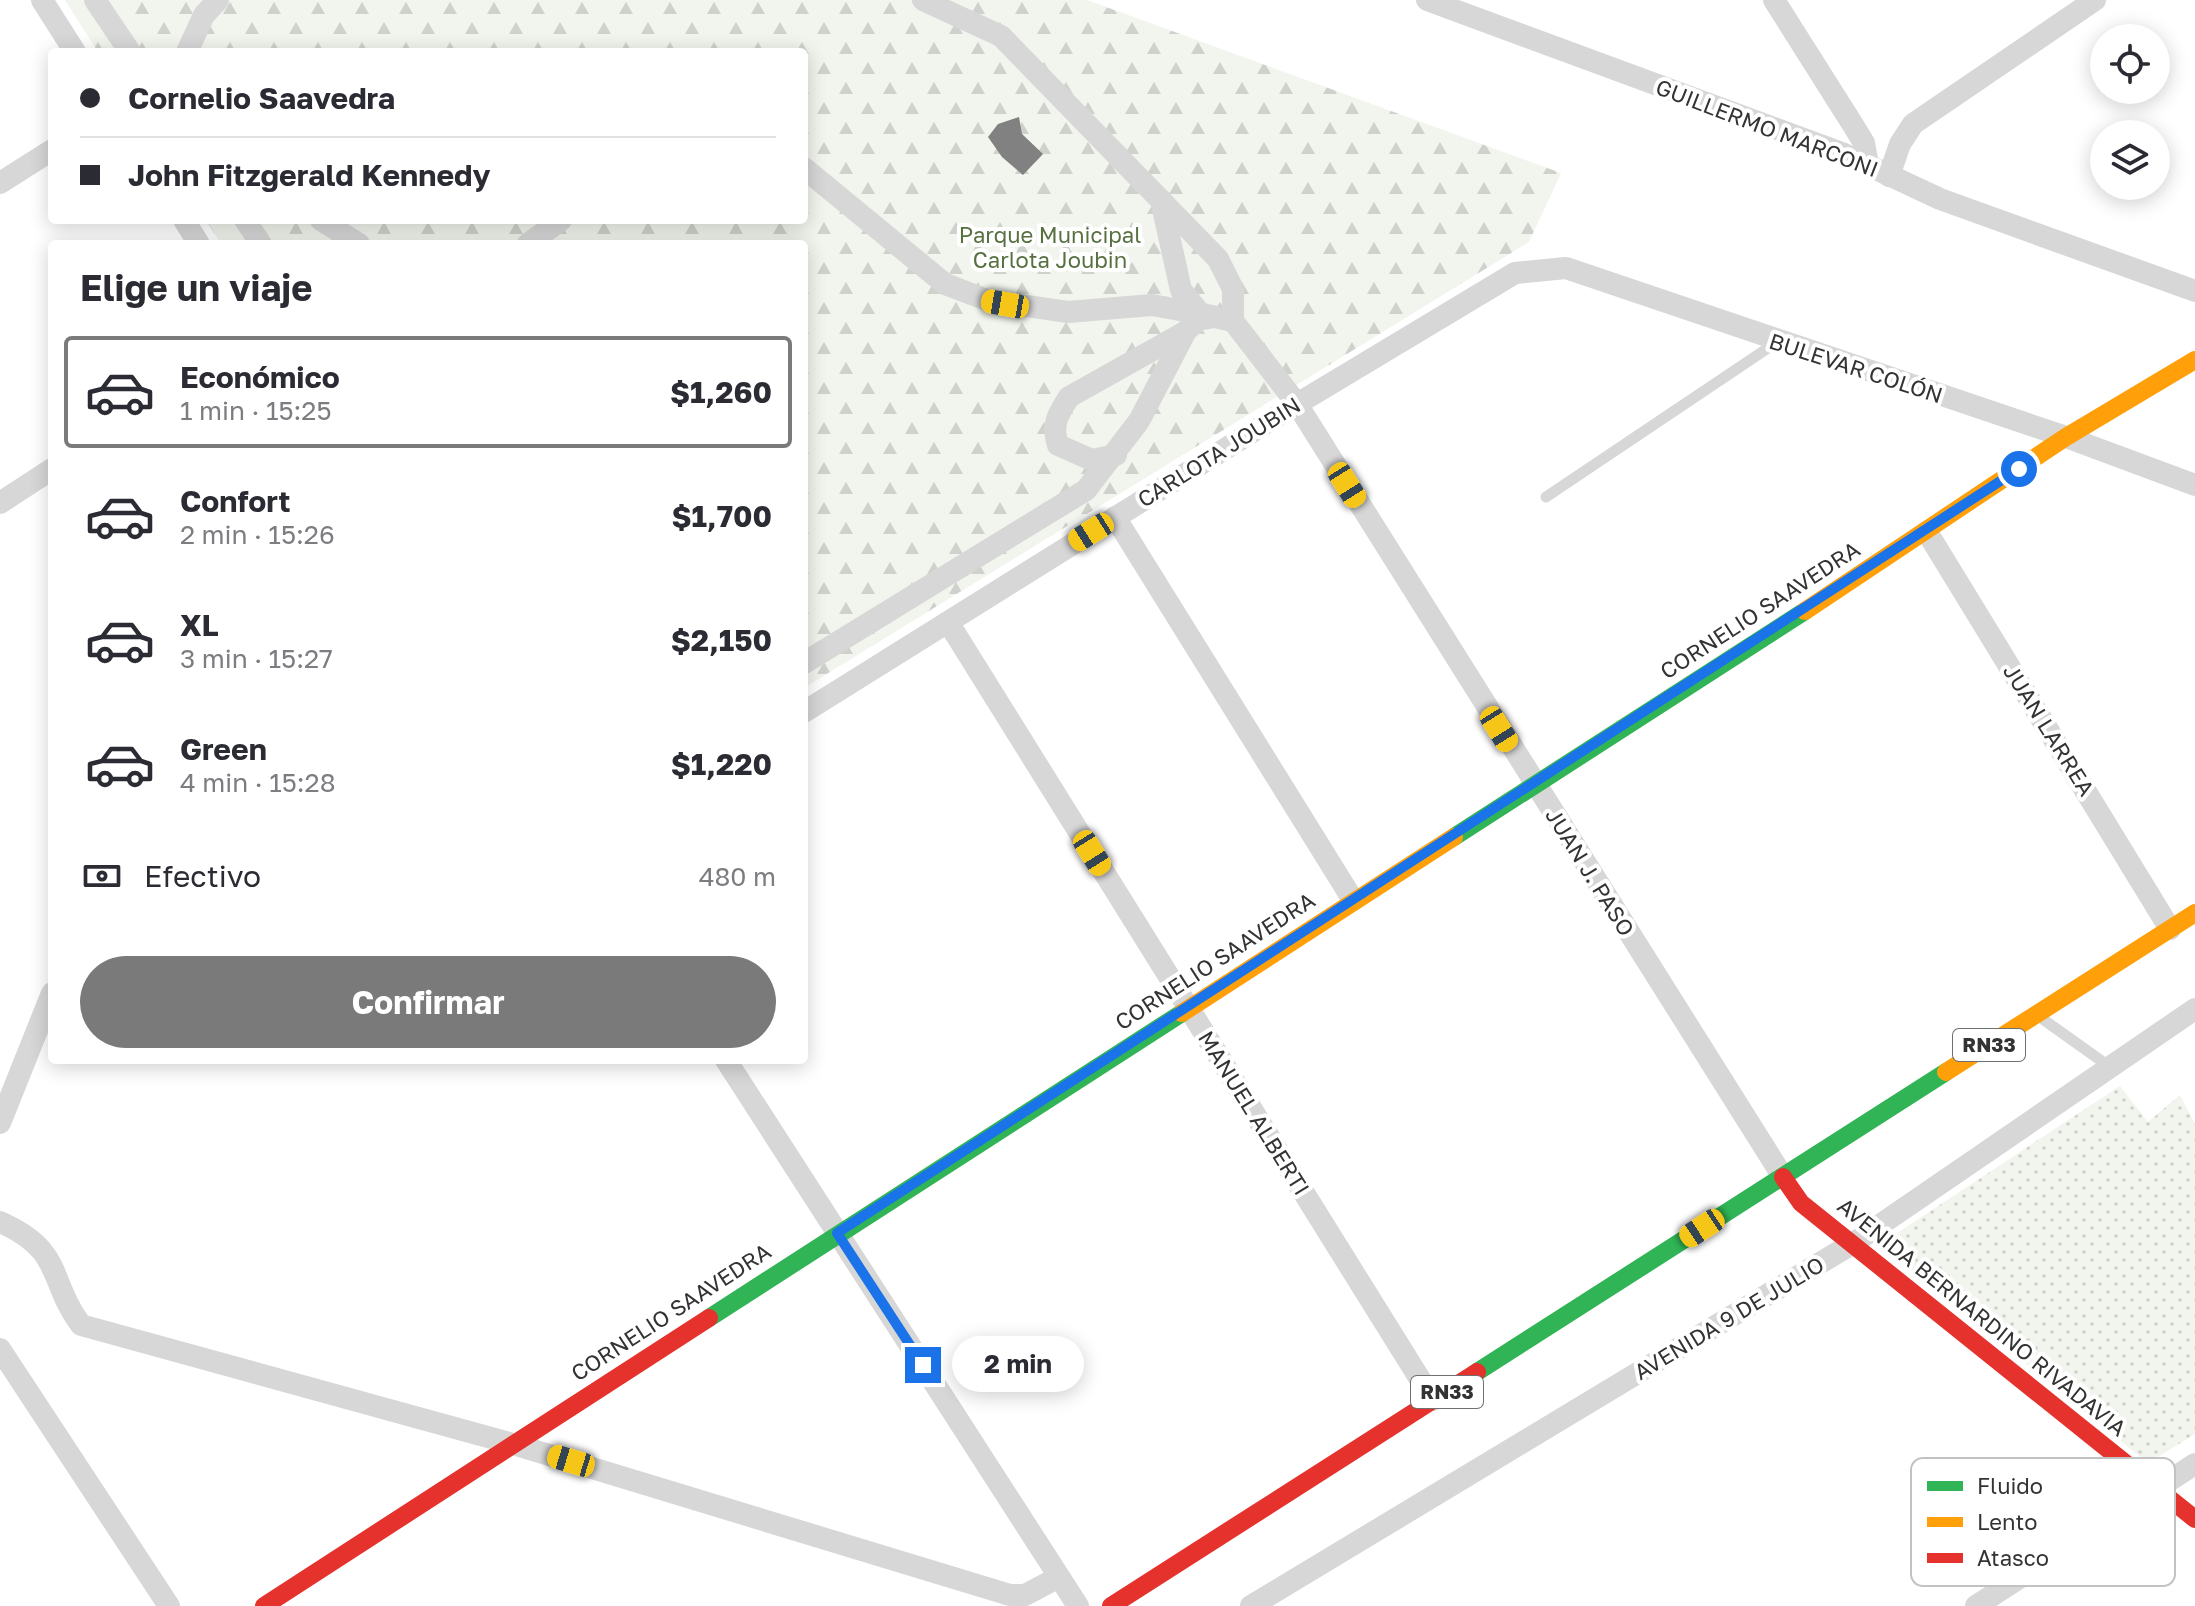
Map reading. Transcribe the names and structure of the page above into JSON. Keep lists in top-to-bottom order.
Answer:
{
  "streets": {
    "main road": ["CORNELIO SAAVEDRA", "RN33", "AVENIDA BERNARDINO RIVADAVIA"],
    "street": [
      "GUILLERMO MARCONI",
      "BULEVAR COLÓN",
      "CARLOTA JOUBIN",
      "JUAN LARREA",
      "JUAN J. PASO",
      "MANUEL ALBERTI",
      "AVENIDA 9 DE JULIO"
    ]
  },
  "crossings": [
    ["BULEVAR COLÓN", "CARLOTA JOUBIN"],
    ["BULEVAR COLÓN", "CORNELIO SAAVEDRA"],
    ["CARLOTA JOUBIN", "JUAN J. PASO"],
    ["CARLOTA JOUBIN", "MANUEL ALBERTI"],
    ["CORNELIO SAAVEDRA", "JUAN LARREA"],
    ["CORNELIO SAAVEDRA", "JUAN J. PASO"],
    ["CORNELIO SAAVEDRA", "MANUEL ALBERTI"],
    ["JUAN LARREA", "RN33"],
    ["JUAN J. PASO", "RN33"],
    ["JUAN J. PASO", "AVENIDA BERNARDINO RIVADAVIA"],
    ["RN33", "MANUEL ALBERTI"],
    ["RN33", "AVENIDA BERNARDINO RIVADAVIA"],
    ["AVENIDA BERNARDINO RIVADAVIA", "AVENIDA 9 DE JULIO"]
  ],
  "parks": ["Parque Municipal Carlota Joubin"],
  "legend": ["Fluido", "Lento", "Atasco"],
  "page": {
    "banner": ["Cornelio Saavedra", "John Fitzgerald Kennedy"],
    "heading": "Elige un viaje",
    "list": [
      {
        "name": "Económico",
        "note": "1 min · 15:25",
        "value": "$1,260"
      },
      {
        "name": "Confort",
        "note": "2 min · 15:26",
        "value": "$1,700"
      },
      {
        "name": "XL",
        "note": "3 min · 15:27",
        "value": "$2,150"
      },
      {
        "name": "Green",
        "note": "4 min · 15:28",
        "value": "$1,220"
      }
    ],
    "pay": ["Efectivo", "480 m"],
    "buttons": "Confirmar",
    "bubble": "2 min"
  }
}
